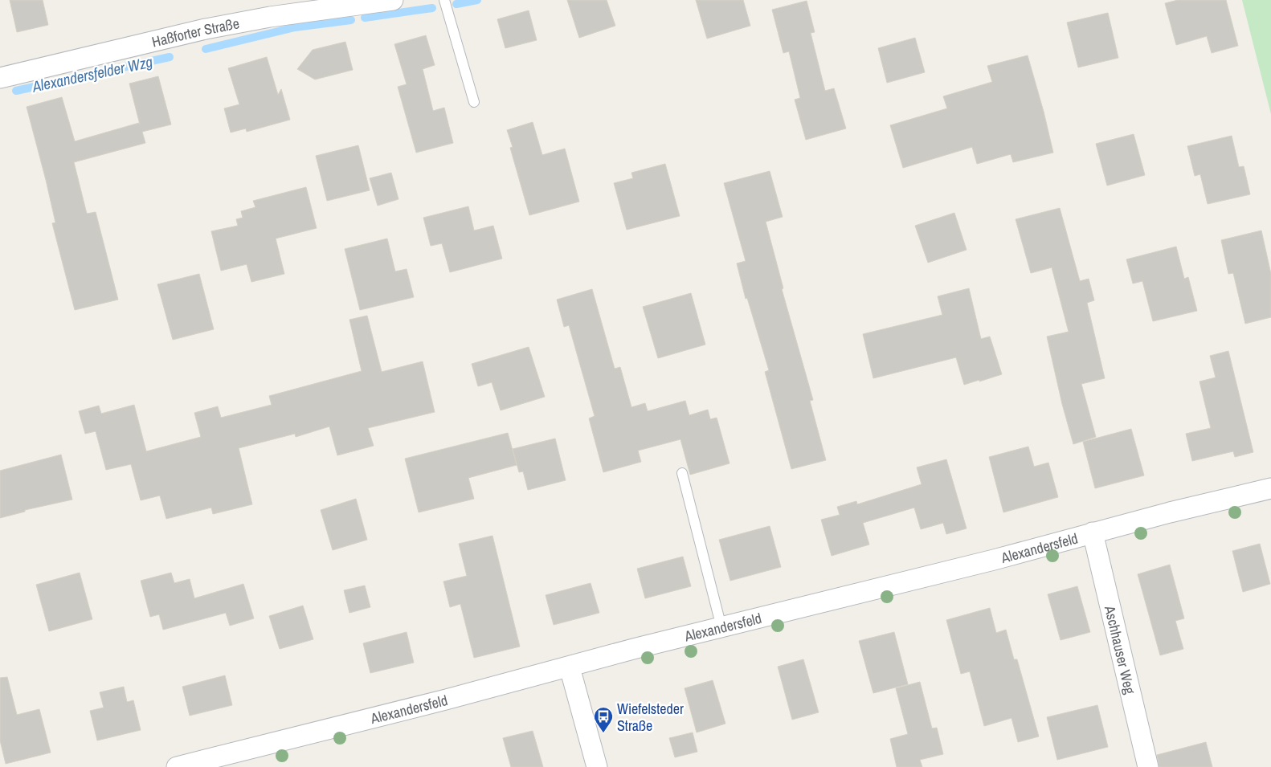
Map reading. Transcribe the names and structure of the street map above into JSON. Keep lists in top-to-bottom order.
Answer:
{
  "streets": {
    "street": ["Haßforter Straße", "Alexandersfeld", "Aschhauser Weg"]
  },
  "crossings": [
    ["Alexandersfeld", "Aschhauser Weg"]
  ],
  "water": ["Alexandersfelder Wzg"],
  "places": {
    "bus stop": ["Wiefelsteder Straße"]
  }
}
